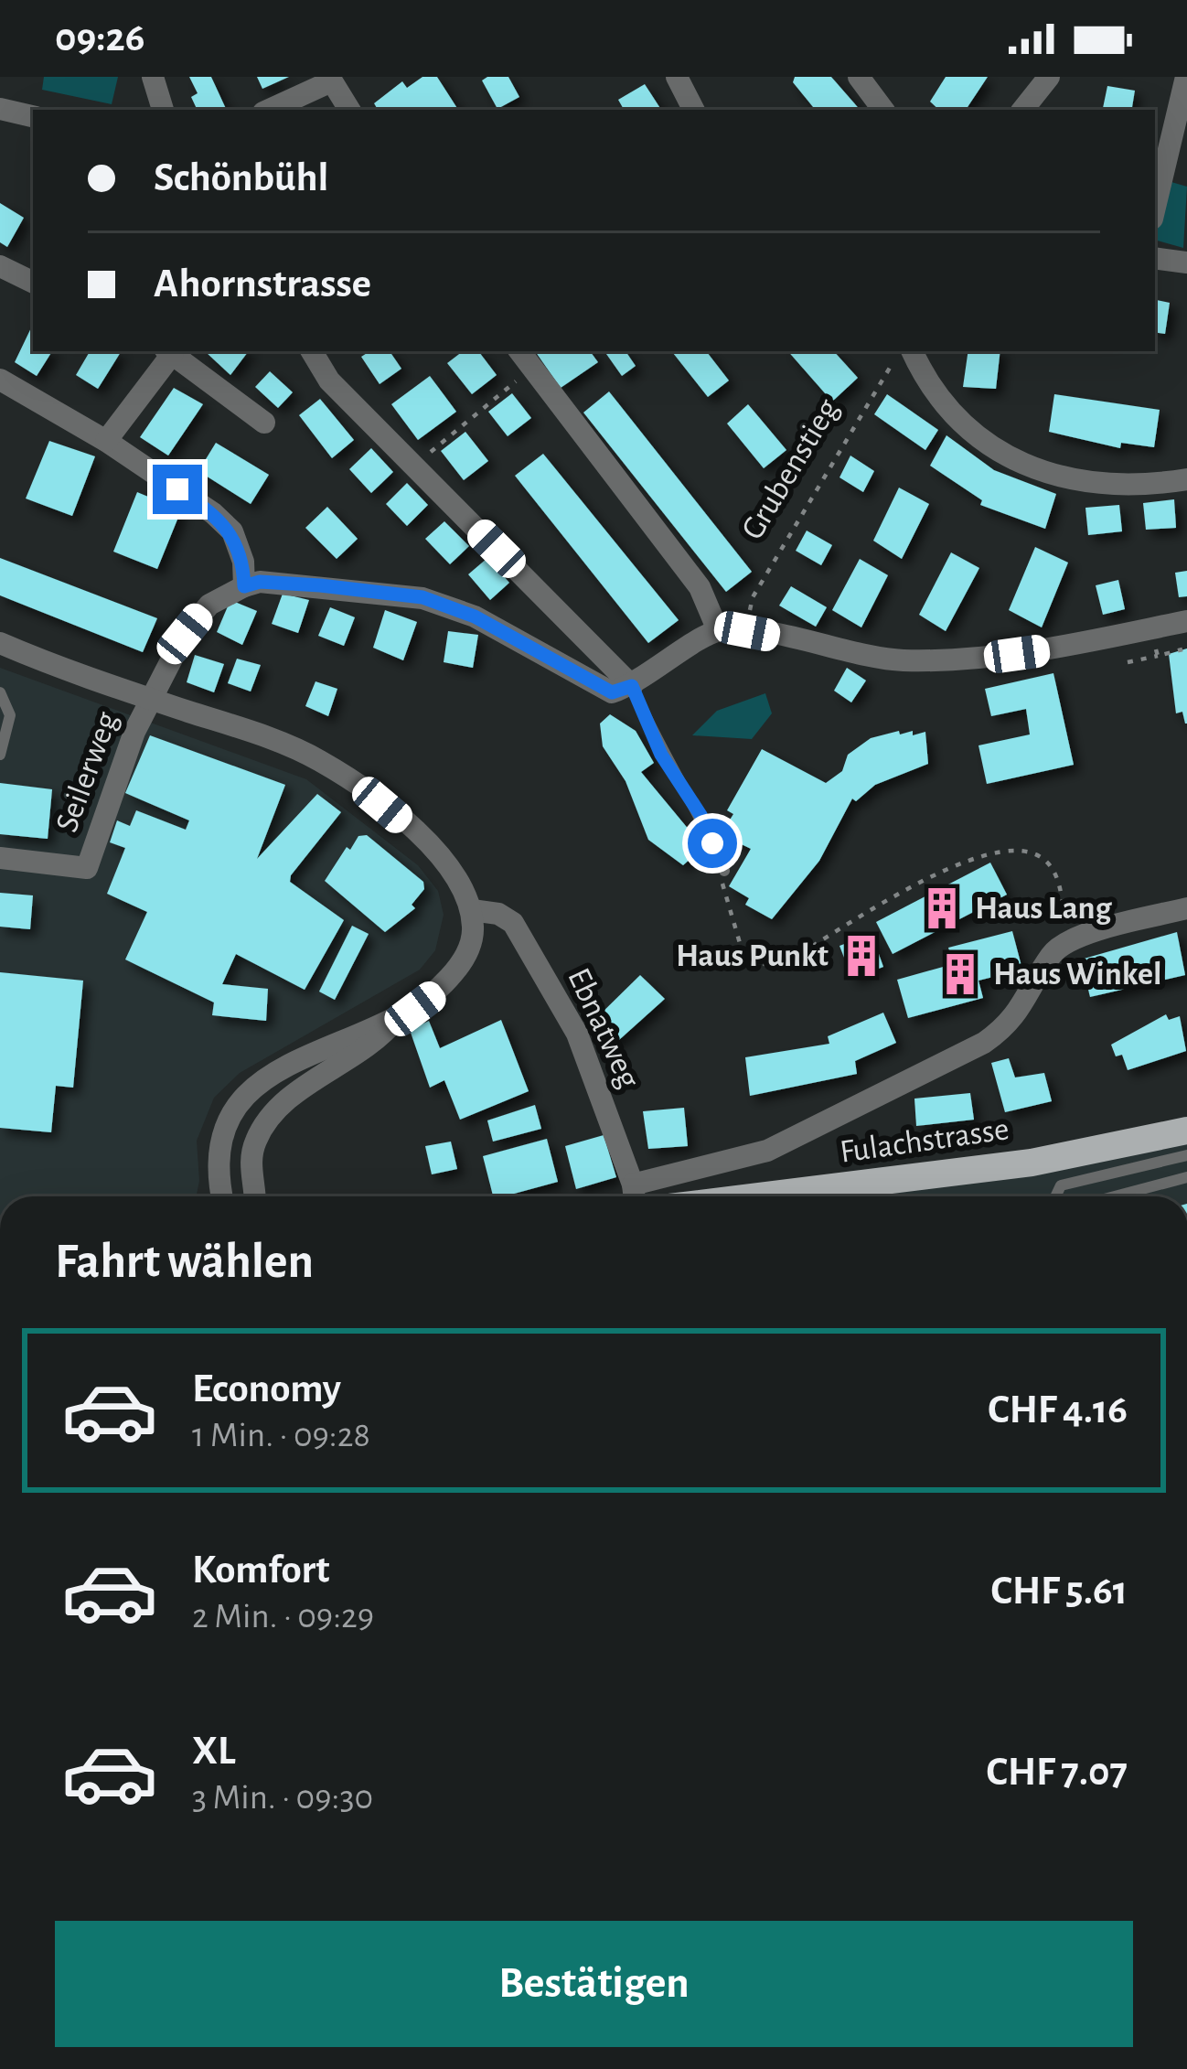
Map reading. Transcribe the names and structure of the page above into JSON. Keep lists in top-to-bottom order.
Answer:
{
  "streets": {
    "main road": ["Fulachstrasse"],
    "street": ["Seilerweg", "Ebnatweg"],
    "path": ["Grubenstieg"]
  },
  "places": {
    "building": ["Haus Lang", "Haus Punkt", "Haus Winkel"]
  },
  "page": {
    "status": "09:26",
    "banner": ["Schönbühl", "Ahornstrasse"],
    "heading": "Fahrt wählen",
    "list": [
      {
        "name": "Economy",
        "note": "1 Min. · 09:28",
        "value": "CHF 4.16"
      },
      {
        "name": "Komfort",
        "note": "2 Min. · 09:29",
        "value": "CHF 5.61"
      },
      {
        "name": "XL",
        "note": "3 Min. · 09:30",
        "value": "CHF 7.07"
      }
    ],
    "buttons": "Bestätigen"
  }
}
